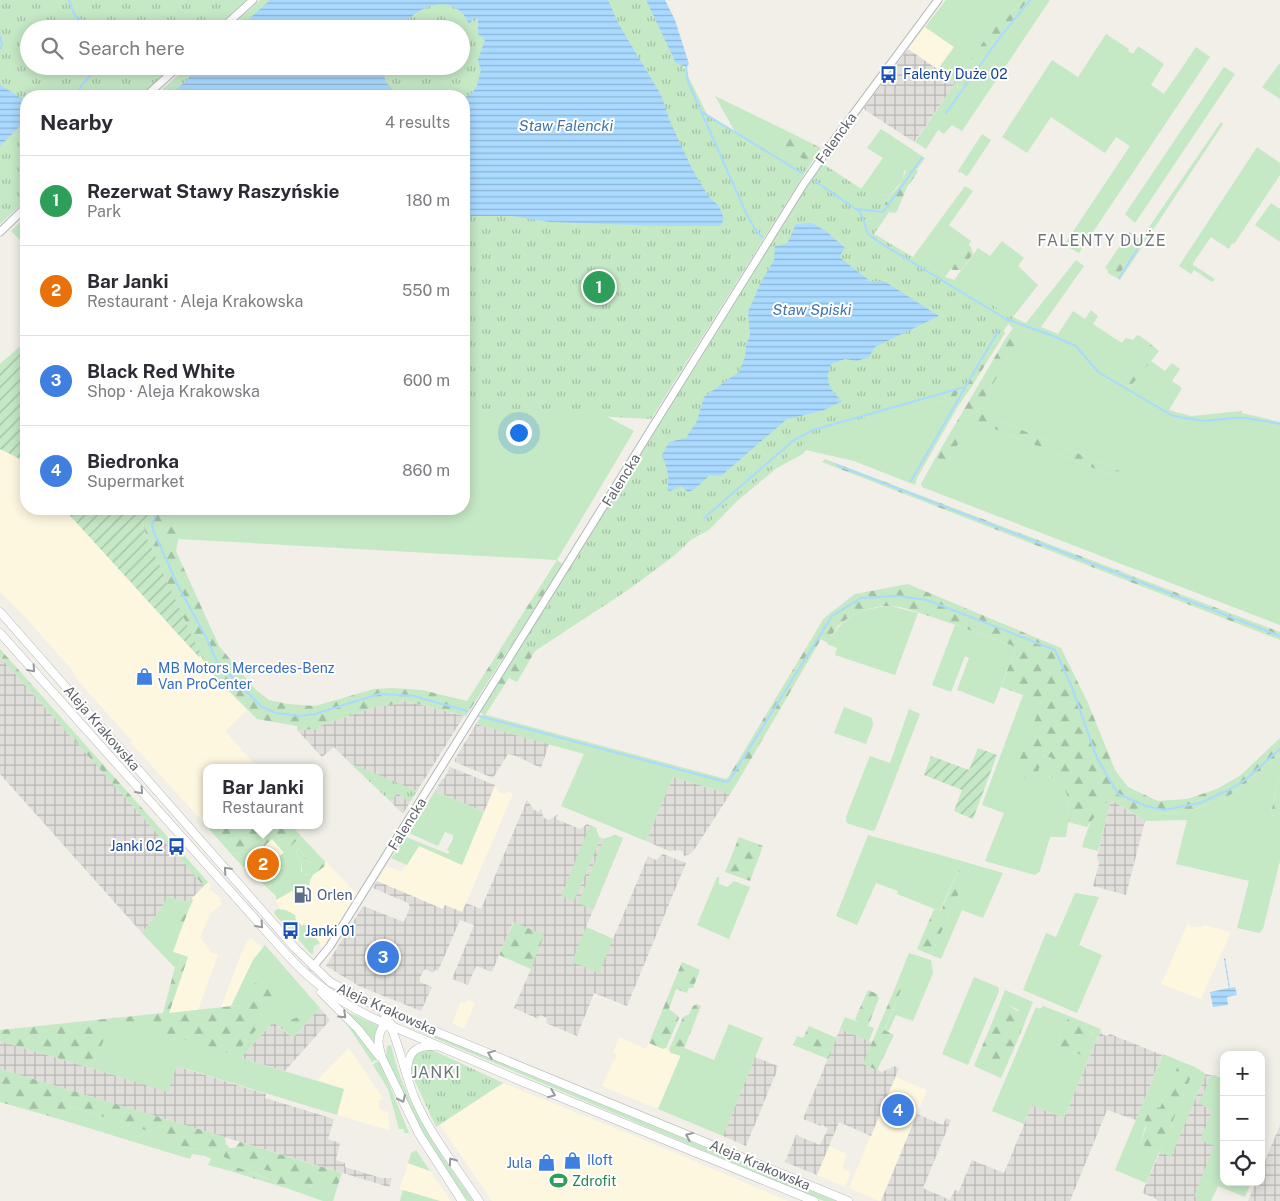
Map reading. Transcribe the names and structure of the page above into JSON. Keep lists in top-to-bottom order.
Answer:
{
  "streets": {
    "main road": ["Aleja Krakowska"],
    "street": ["Falencka"]
  },
  "crossings": [
    ["Falencka", "Aleja Krakowska"]
  ],
  "districts": ["FALENTY DUŻE", "JANKI"],
  "water": ["Staw Falencki", "Staw Spiski"],
  "places": {
    "bus stop": ["Falenty Duże 02", "Janki 02", "Janki 01"],
    "shop": ["MB Motors Mercedes-Benz Van ProCenter", "Iloft", "Jula"],
    "fuel station": ["Orlen"],
    "sports": ["Zdrofit"]
  },
  "page": {
    "search": "Search here",
    "heading": ["Nearby", "4 results"],
    "list": [
      {
        "mark": "1",
        "name": "Rezerwat Stawy Raszyńskie",
        "note": "Park",
        "value": "180 m"
      },
      {
        "mark": "2",
        "name": "Bar Janki",
        "note": "Restaurant · Aleja Krakowska",
        "value": "550 m"
      },
      {
        "mark": "3",
        "name": "Black Red White",
        "note": "Shop · Aleja Krakowska",
        "value": "600 m"
      },
      {
        "mark": "4",
        "name": "Biedronka",
        "note": "Supermarket",
        "value": "860 m"
      }
    ],
    "pins": [
      "1",
      "2",
      "3",
      "4"
    ],
    "popup": ["Bar Janki", "Restaurant"],
    "map_buttons": ["+", "−"]
  }
}
